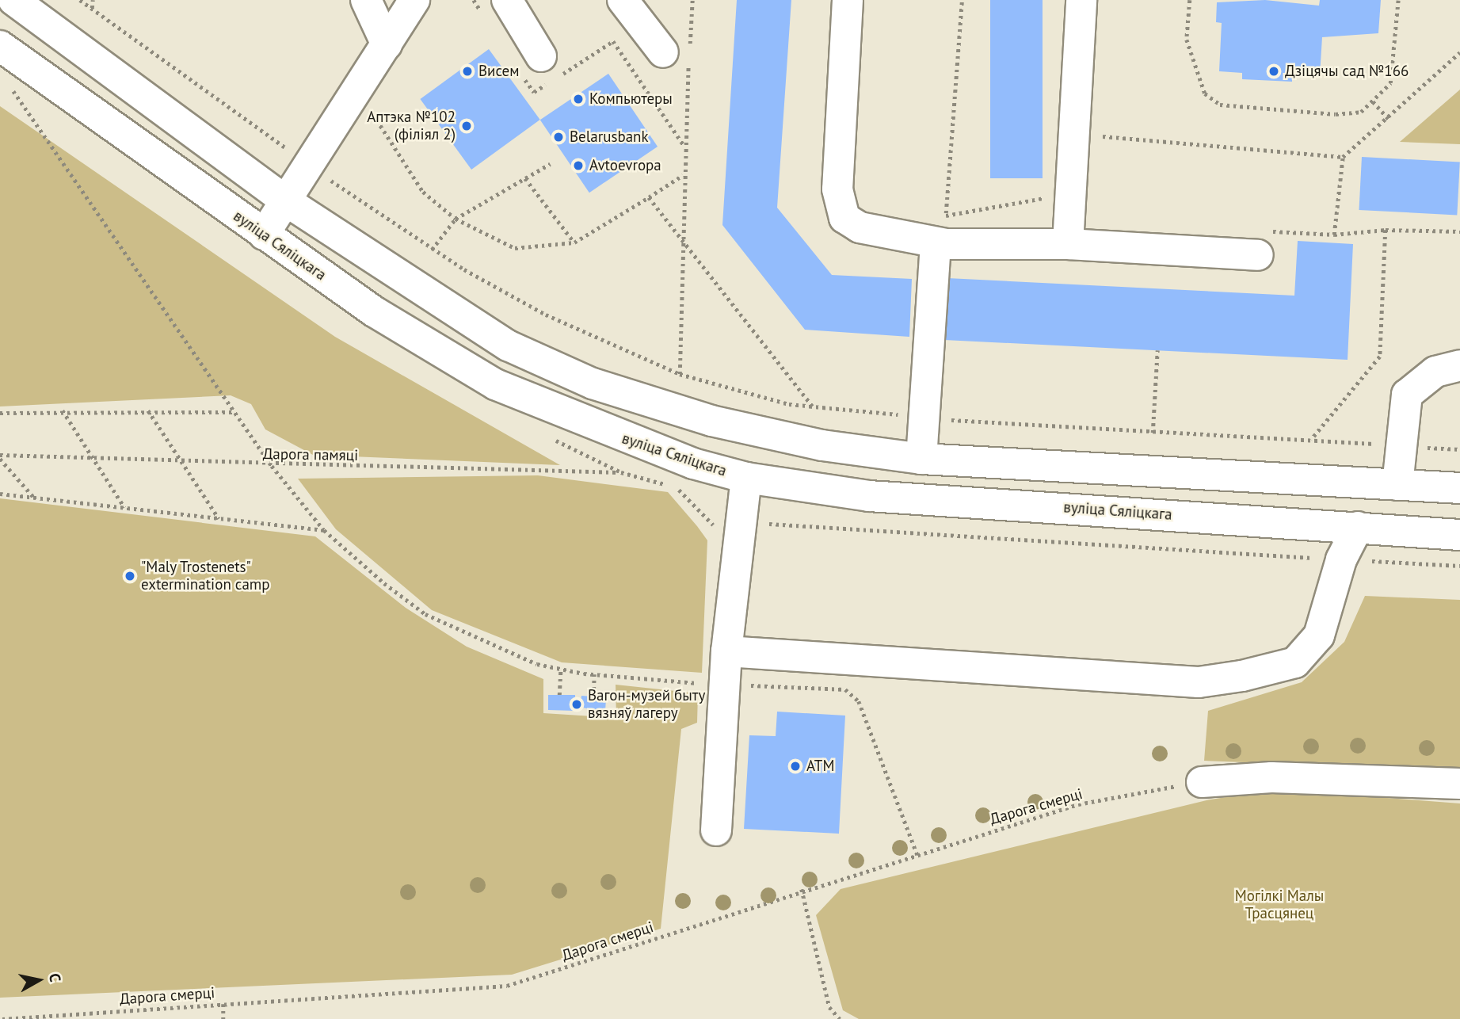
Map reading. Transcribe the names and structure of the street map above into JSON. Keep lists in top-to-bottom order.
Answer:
{
  "streets": {
    "main road": ["вуліца Сяліцкага"],
    "path": ["Дарога памяці", "Дарога смерці"]
  },
  "parks": ["Могілкі Малы Трасцянец"],
  "places": [
    "Висем",
    "Дзіцячы сад №166",
    "Компьютеры",
    "Аптэка №102 (філіял 2)",
    "Belarusbank",
    "Avtoevropa",
    "\"Maly Trostenets\" extermination camp",
    "Вагон-музей быту вязняў лагеру",
    "АТМ"
  ],
  "north": "right"
}
